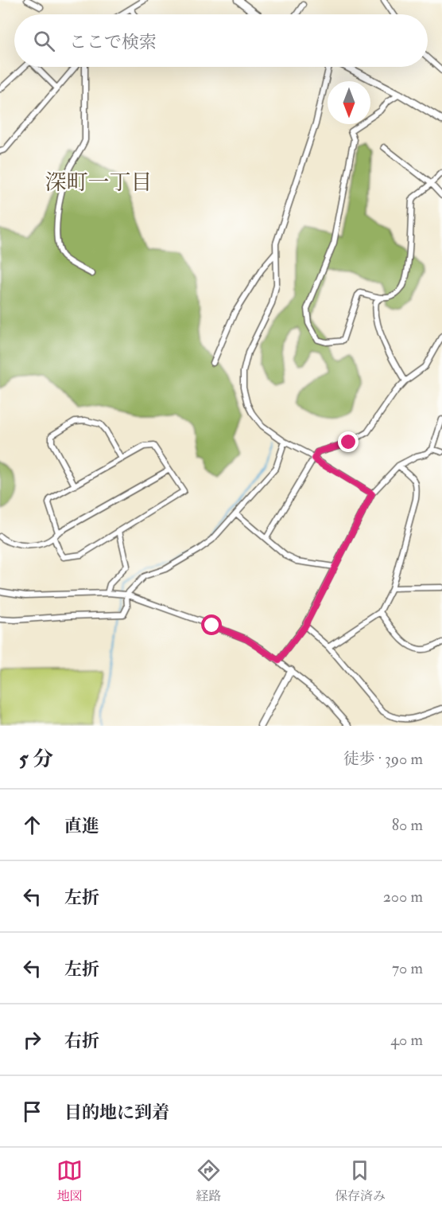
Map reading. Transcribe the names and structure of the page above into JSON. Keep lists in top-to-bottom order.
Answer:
{
  "districts": ["深町一丁目"],
  "north": "bottom",
  "page": {
    "search": "ここで検索",
    "heading": ["5 分", "徒歩 · 390 m"],
    "list": [
      ["直進", "80 m"],
      ["左折", "200 m"],
      ["左折", "70 m"],
      ["右折", "40 m"],
      "目的地に到着"
    ],
    "nav": ["地図", "経路", "保存済み"]
  }
}
